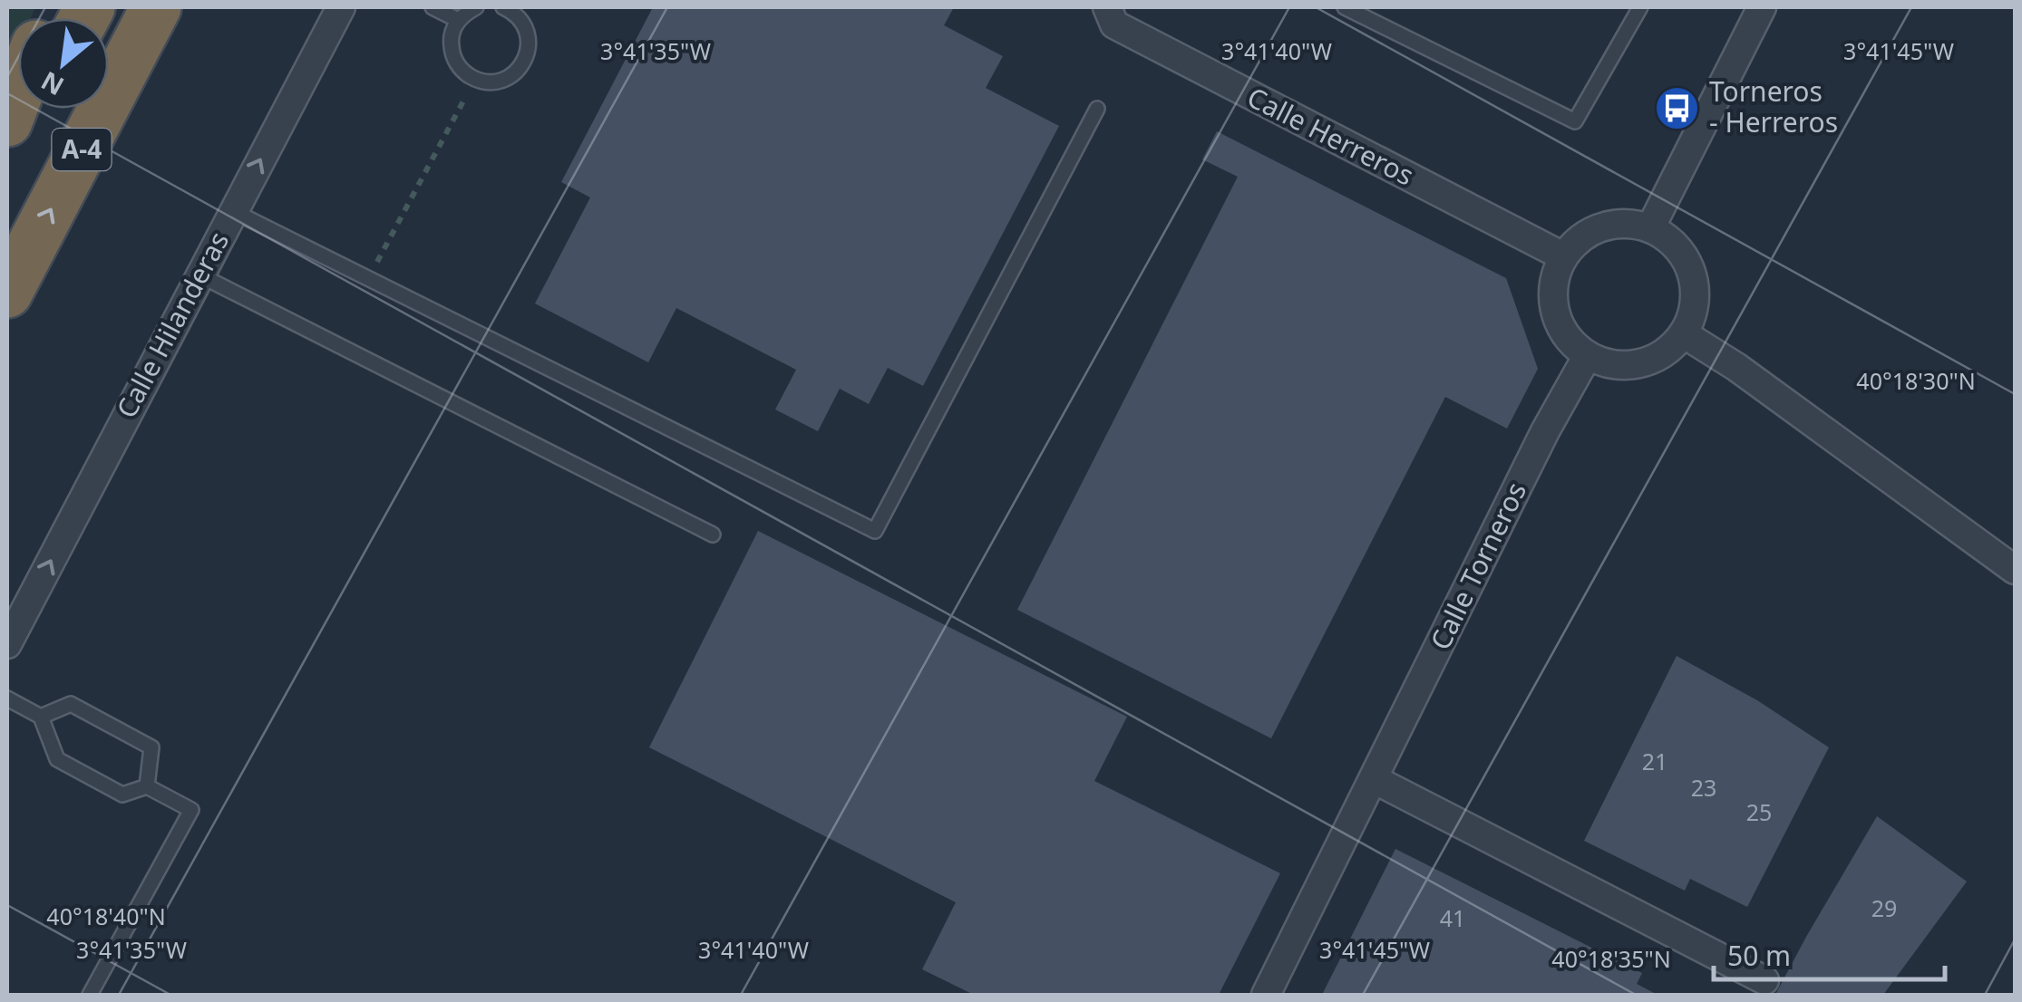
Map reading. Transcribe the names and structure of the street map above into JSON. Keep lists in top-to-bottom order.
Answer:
{
  "streets": {
    "highway": ["A-4"],
    "street": ["Calle Herreros", "Calle Hilanderas", "Calle Torneros"]
  },
  "crossings": [
    ["Calle Herreros", "Calle Torneros"]
  ],
  "one_way": ["Calle Hilanderas"],
  "places": {
    "bus stop": ["Torneros - Herreros"]
  },
  "house_numbers": [
    "21",
    "23",
    "25",
    "29",
    "41"
  ],
  "scale_bar": "50 m",
  "north": "bottom left",
  "coordinates": [
    "3°41'35\"W",
    "3°41'40\"W",
    "3°41'45\"W",
    "40°18'30\"N",
    "40°18'40\"N",
    "40°18'35\"N"
  ]
}
